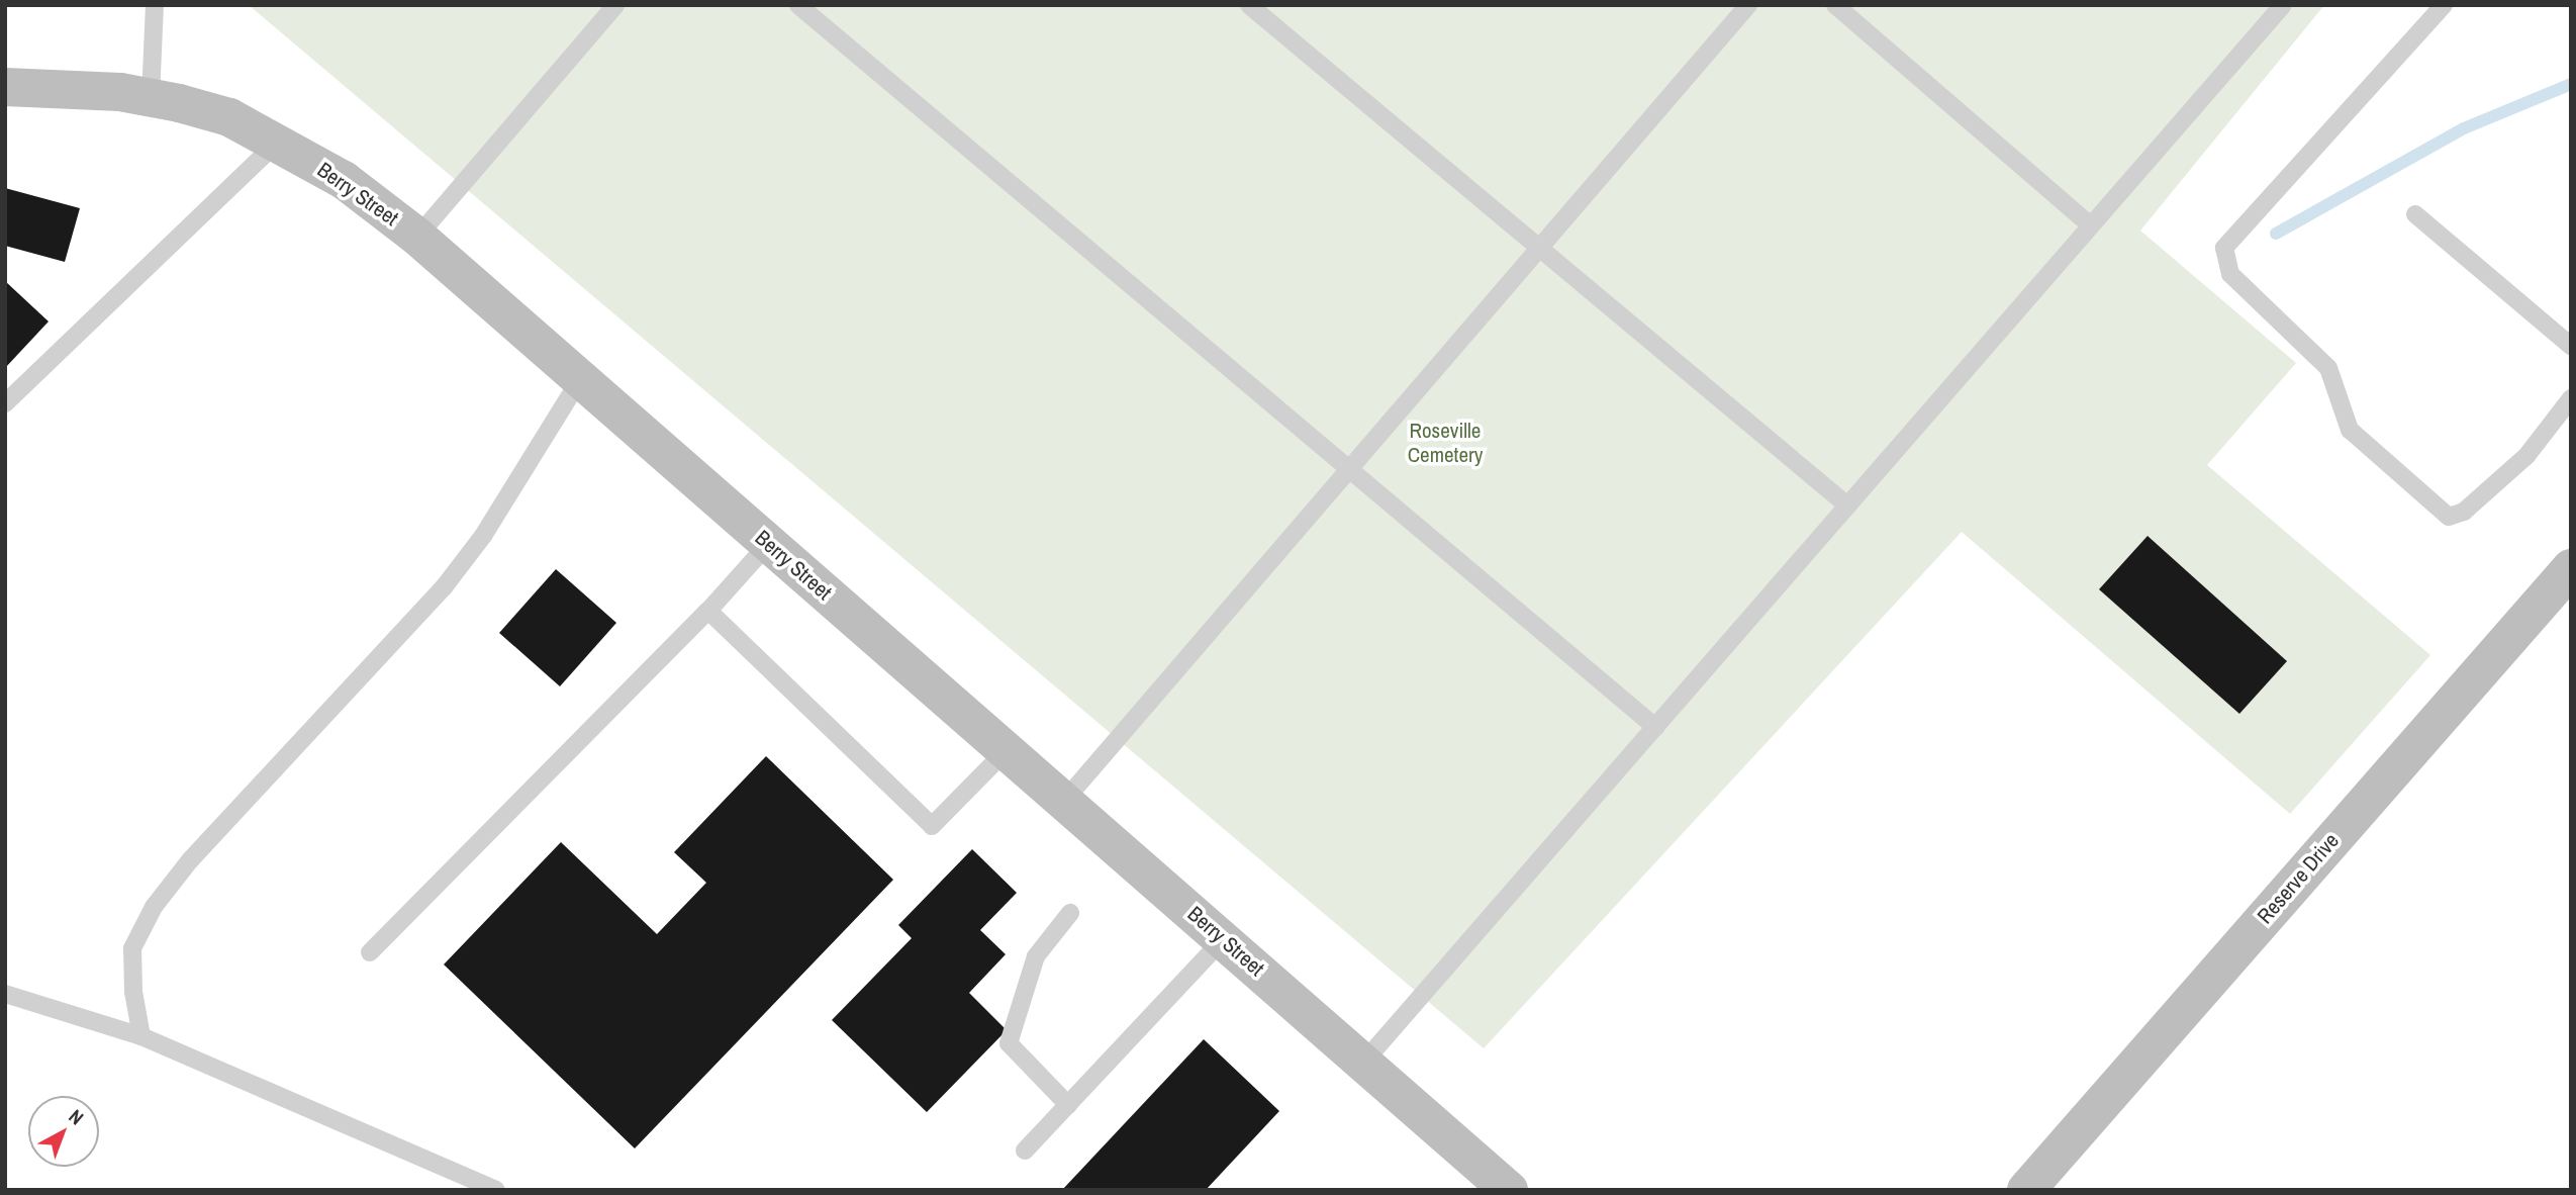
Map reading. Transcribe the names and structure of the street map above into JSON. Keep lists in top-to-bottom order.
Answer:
{
  "streets": {
    "street": ["Berry Street", "Reserve Drive"]
  },
  "parks": ["Roseville Cemetery"],
  "north": "top right"
}
